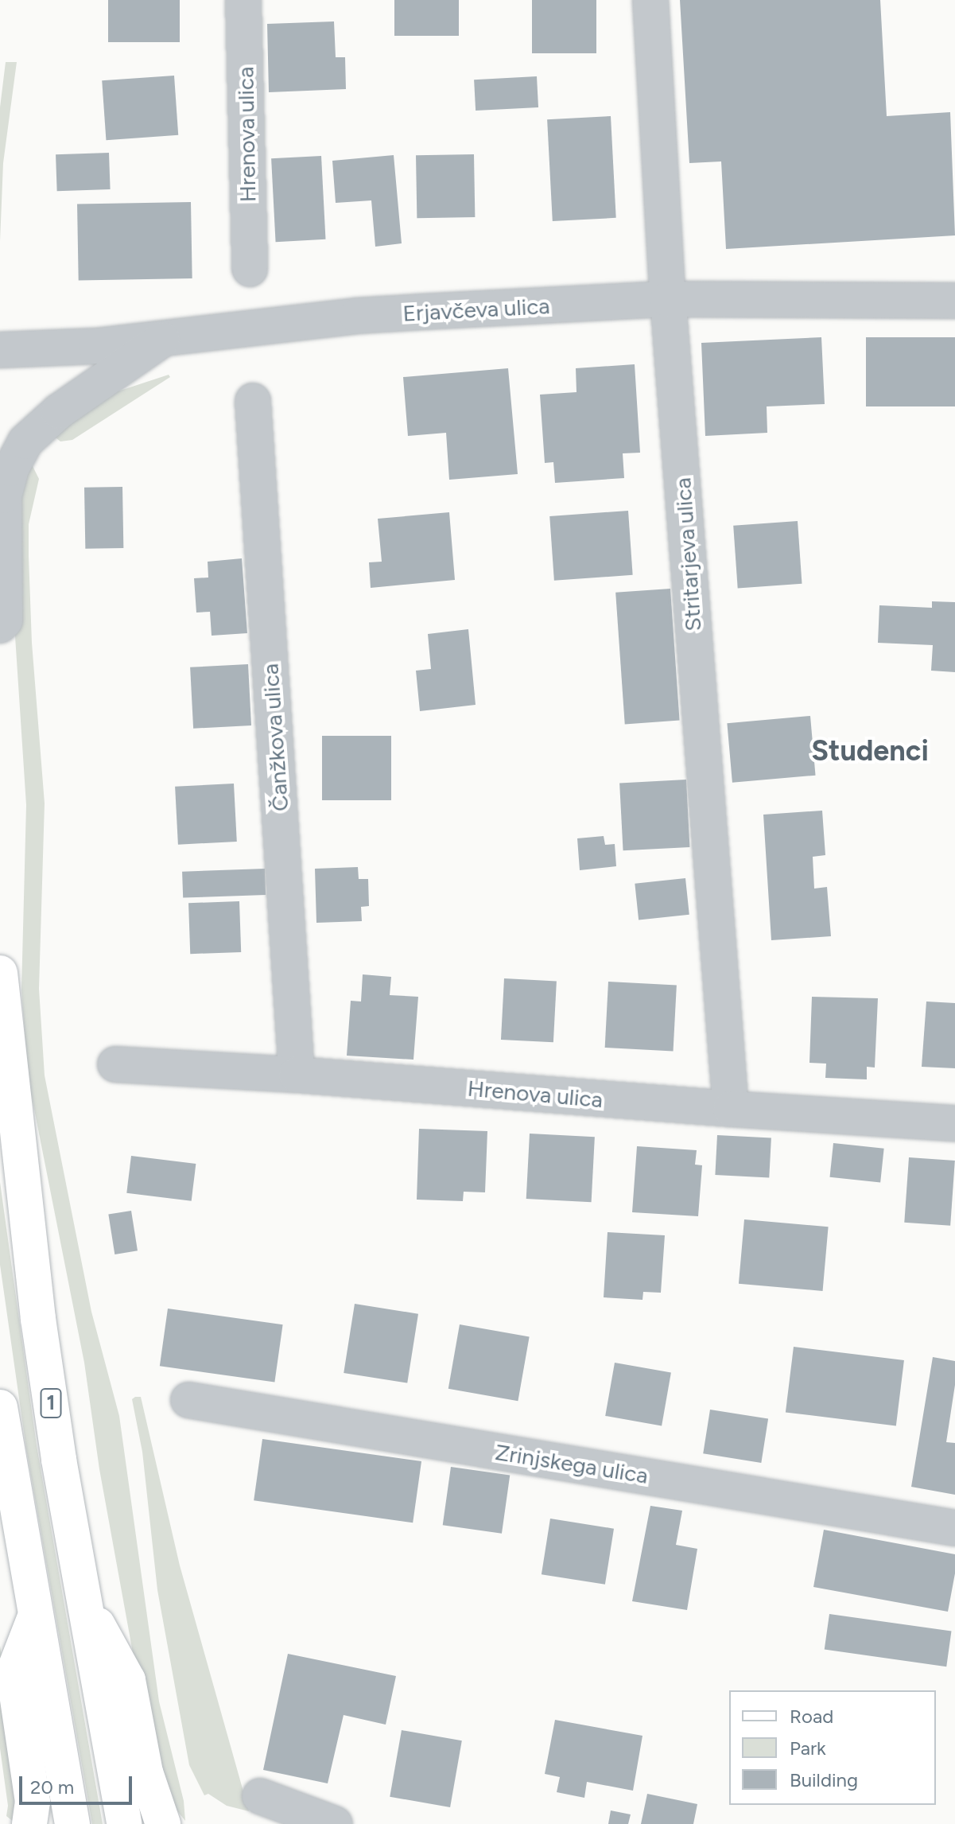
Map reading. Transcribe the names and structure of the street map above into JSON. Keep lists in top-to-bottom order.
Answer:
{
  "streets": {
    "main road": ["1"],
    "street": [
      "Hrenova ulica",
      "Erjavčeva ulica",
      "Stritarjeva ulica",
      "Čanžkova ulica",
      "Zrinjskega ulica"
    ]
  },
  "crossings": [
    ["Hrenova ulica", "Stritarjeva ulica"],
    ["Hrenova ulica", "Čanžkova ulica"],
    ["Erjavčeva ulica", "Stritarjeva ulica"]
  ],
  "districts": ["Studenci"],
  "legend": ["Road", "Park", "Building"],
  "scale_bar": "20 m"
}
